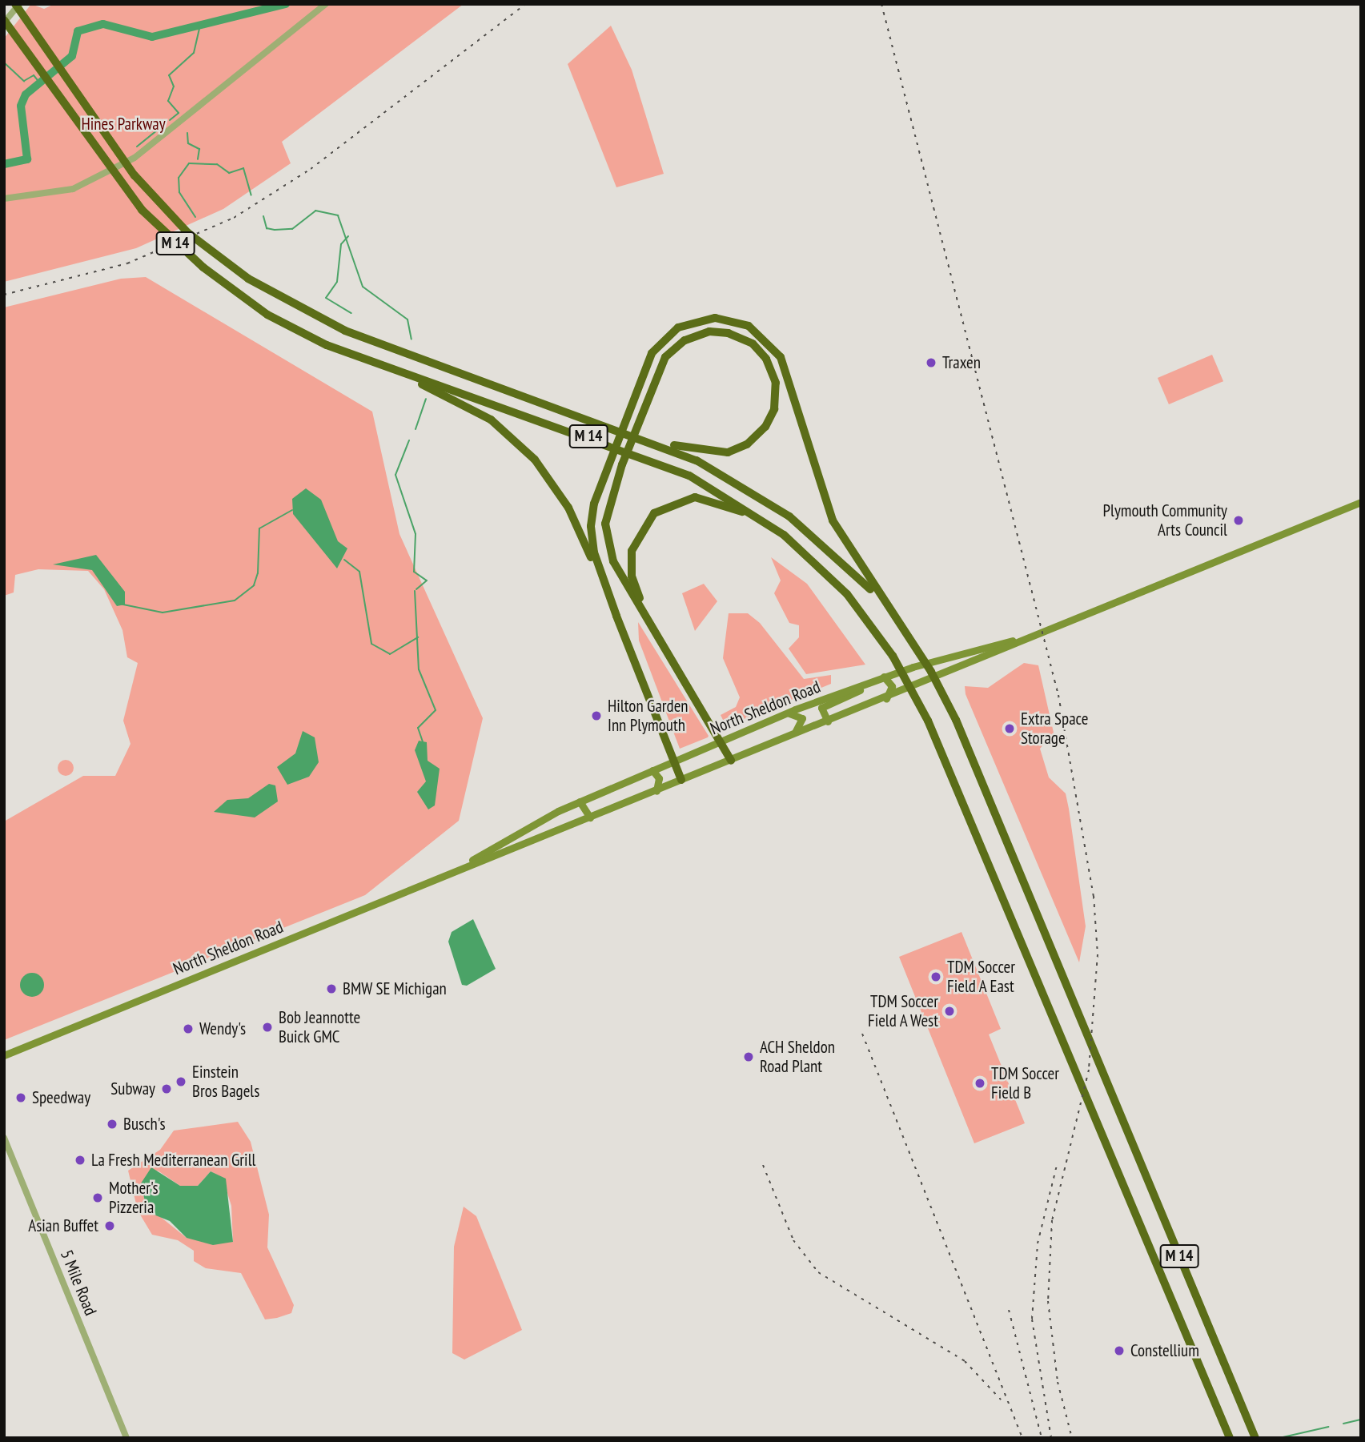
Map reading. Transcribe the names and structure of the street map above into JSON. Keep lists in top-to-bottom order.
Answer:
{
  "streets": {
    "highway": ["M 14"],
    "main road": ["North Sheldon Road"],
    "street": ["5 Mile Road"]
  },
  "parks": ["Hines Parkway"],
  "places": [
    "Traxen",
    "Plymouth Community Arts Council",
    "Hilton Garden Inn Plymouth",
    "Extra Space Storage",
    "TDM Soccer Field A East",
    "BMW SE Michigan",
    "TDM Soccer Field A West",
    "Bob Jeannotte Buick GMC",
    "Wendy's",
    "ACH Sheldon Road Plant",
    "Einstein Bros Bagels",
    "TDM Soccer Field B",
    "Subway",
    "Speedway",
    "Busch's",
    "La Fresh Mediterranean Grill",
    "Mother's Pizzeria",
    "Asian Buffet",
    "Constellium"
  ]
}
